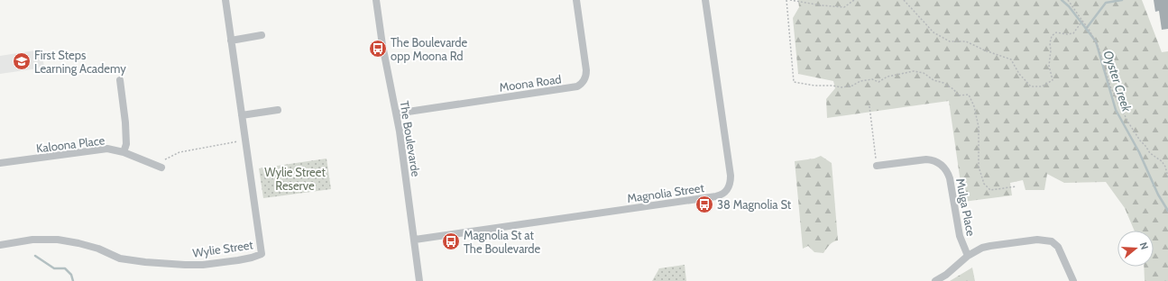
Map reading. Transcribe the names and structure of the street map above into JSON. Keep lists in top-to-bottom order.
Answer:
{
  "streets": {
    "street": [
      "Moona Road",
      "The Boulevarde",
      "Kaloona Place",
      "Magnolia Street",
      "Mulga Place",
      "Wylie Street"
    ]
  },
  "crossings": [
    ["Moona Road", "The Boulevarde"],
    ["The Boulevarde", "Magnolia Street"]
  ],
  "water": ["Oyster Creek"],
  "parks": ["Wylie Street Reserve"],
  "places": {
    "bus stop": ["The Boulevarde opp Moona Rd", "38 Magnolia St", "Magnolia St at The Boulevarde"],
    "school or university": ["First Steps Learning Academy"]
  },
  "north": "right"
}
